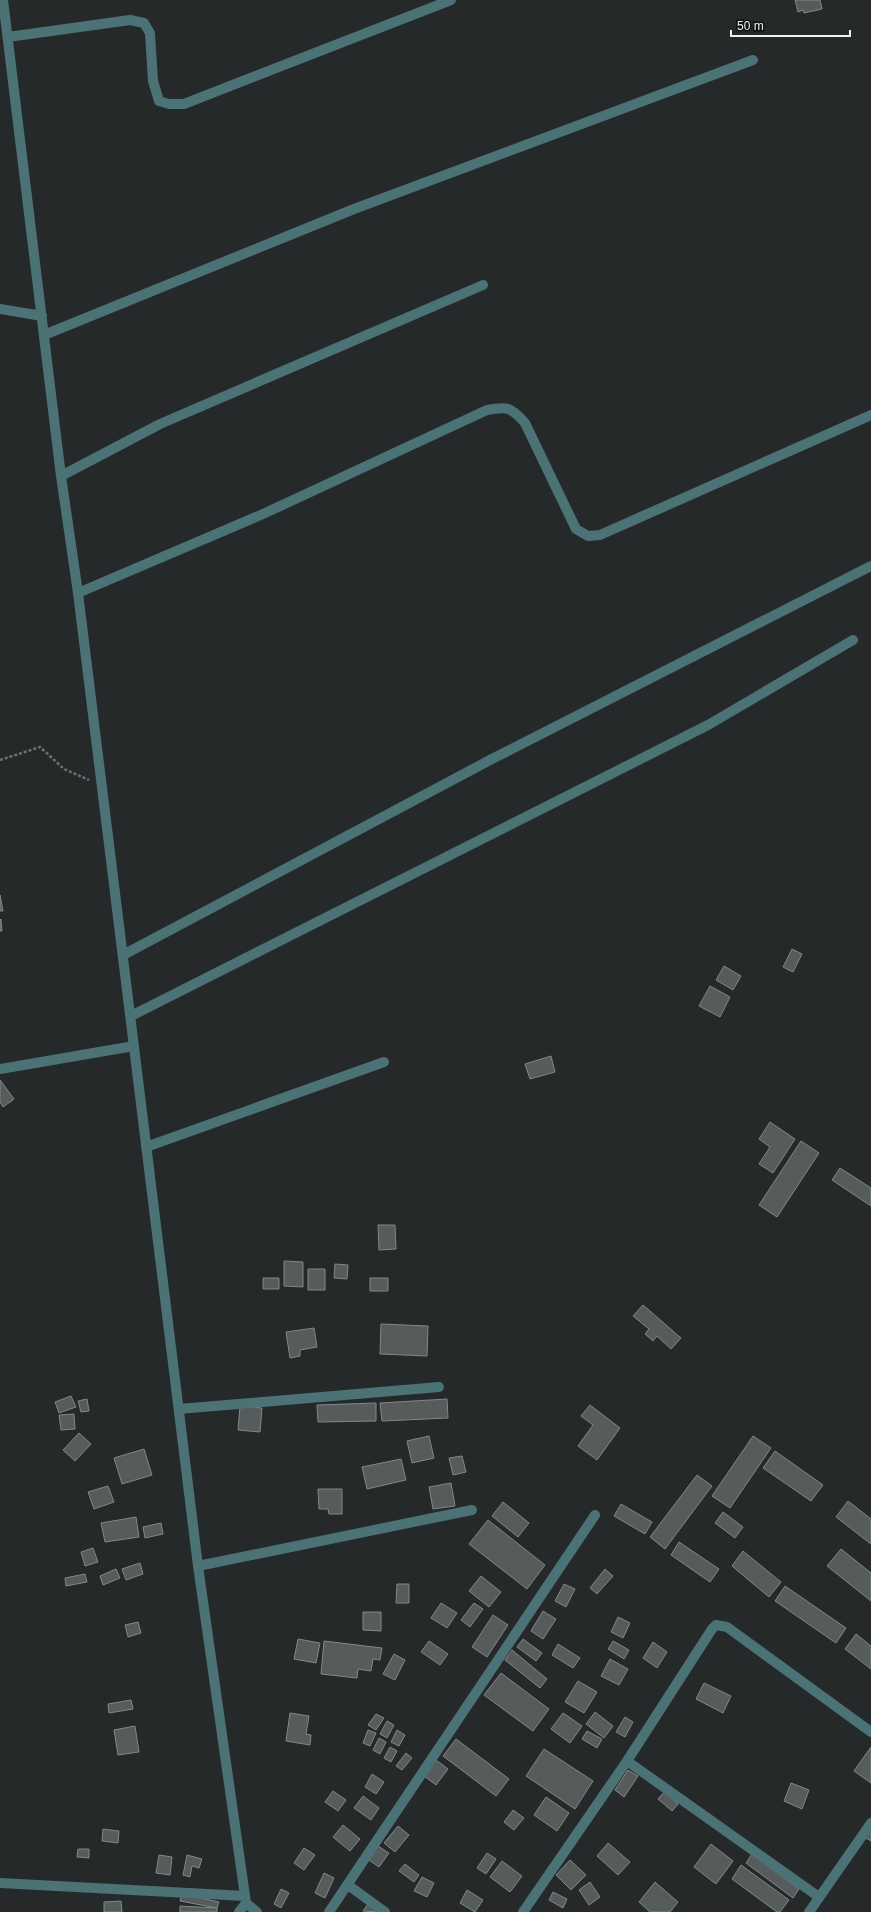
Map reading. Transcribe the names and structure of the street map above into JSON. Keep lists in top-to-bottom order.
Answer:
{
  "scale_bar": "50 m"
}
